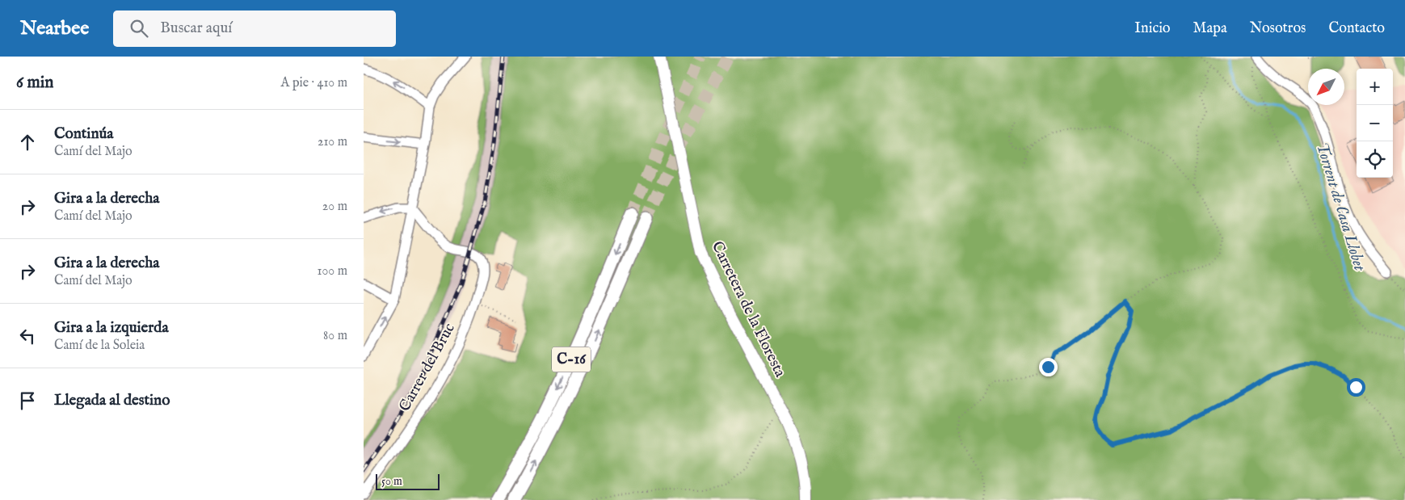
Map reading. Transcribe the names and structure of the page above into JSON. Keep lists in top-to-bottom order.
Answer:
{
  "streets": {
    "highway": ["C-16"],
    "main road": ["Carretera de la Floresta"],
    "street": ["Carrer del Bruc"]
  },
  "water": ["Torrent de Casa Llobet"],
  "scale_bar": "50 m",
  "north": "bottom left",
  "page": {
    "header": "Nearbee",
    "search": "Buscar aquí",
    "nav": [
      "Inicio",
      "Mapa",
      "Nosotros",
      "Contacto"
    ],
    "heading": ["6 min", "A pie · 410 m"],
    "map_buttons": ["+", "−"],
    "list": [
      ["Continúa", "Camí del Majo", "210 m"],
      ["Gira a la derecha", "Camí del Majo", "20 m"],
      ["Gira a la derecha", "Camí del Majo", "100 m"],
      ["Gira a la izquierda", "Camí de la Soleia", "80 m"],
      "Llegada al destino"
    ],
    "scale": "50 m"
  }
}
